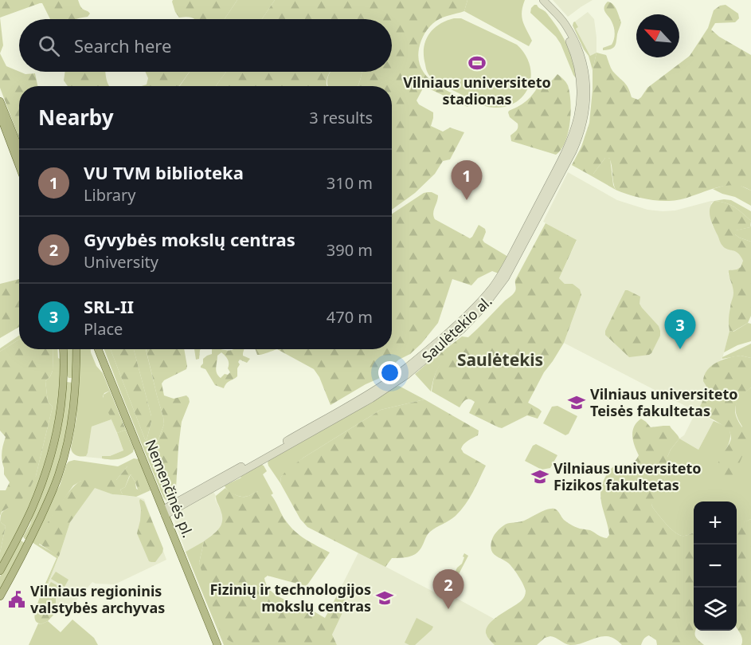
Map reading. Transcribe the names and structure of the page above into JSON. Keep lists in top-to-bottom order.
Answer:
{
  "streets": {
    "main road": ["Saulėtekio al.", "Nemenčinės pl."]
  },
  "crossings": [
    ["Saulėtekio al.", "Nemenčinės pl."]
  ],
  "districts": ["Saulėtekis"],
  "places": {
    "sports": ["Vilniaus universiteto stadionas"],
    "school or university": ["Vilniaus universiteto Teisės fakultetas", "Vilniaus universiteto Fizikos fakultetas", "Fizinių ir technologijos mokslų centras"],
    "public building": ["Vilniaus regioninis valstybės archyvas"]
  },
  "north": "top left",
  "page": {
    "search": "Search here",
    "heading": ["Nearby", "3 results"],
    "list": [
      {
        "mark": "1",
        "name": "VU TVM biblioteka",
        "note": "Library",
        "value": "310 m"
      },
      {
        "mark": "2",
        "name": "Gyvybės mokslų centras",
        "note": "University",
        "value": "390 m"
      },
      {
        "mark": "3",
        "name": "SRL-II",
        "note": "Place",
        "value": "470 m"
      }
    ],
    "pins": ["1", "3", "2"],
    "map_buttons": ["+", "−"]
  }
}
